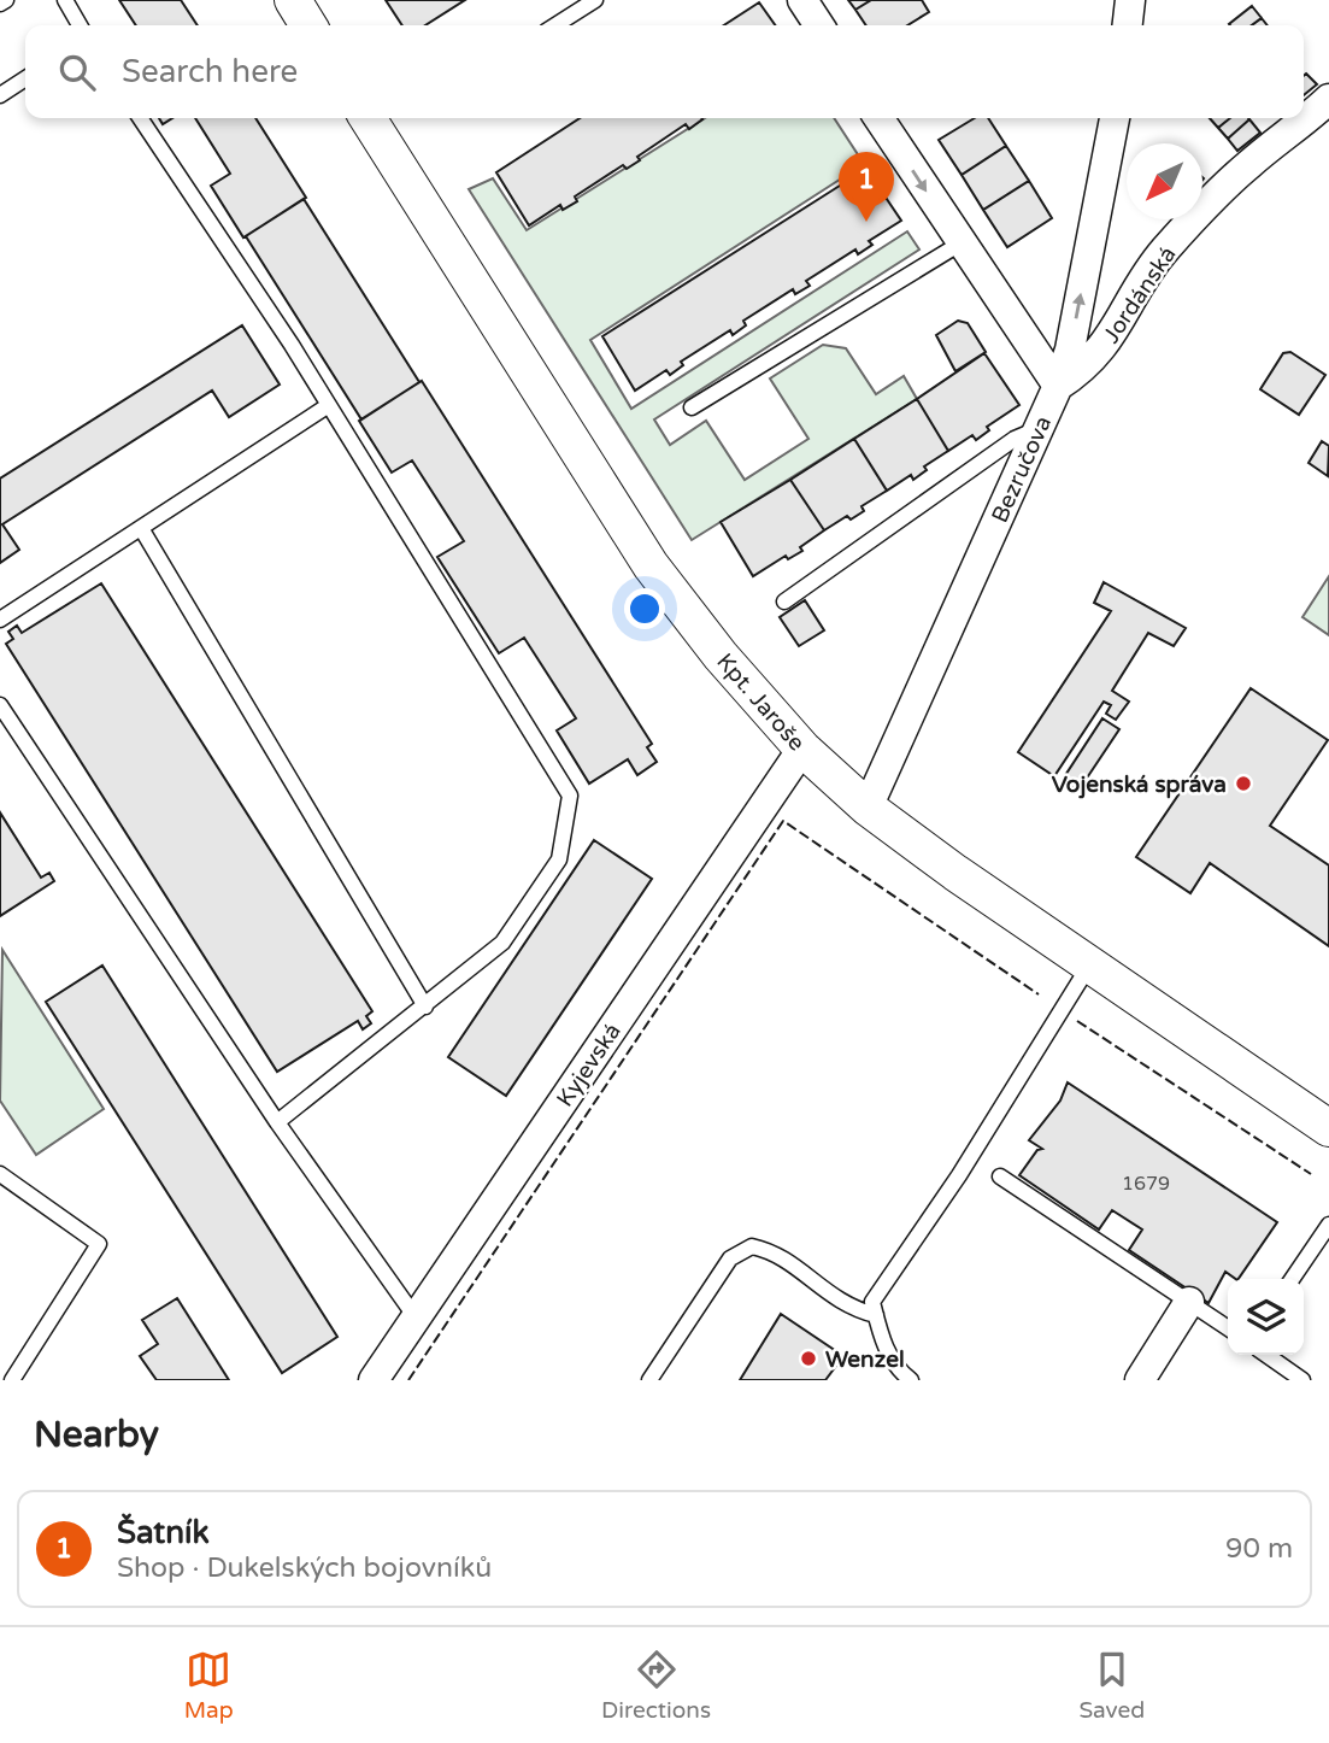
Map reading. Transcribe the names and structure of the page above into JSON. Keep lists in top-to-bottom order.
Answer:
{
  "streets": {
    "street": [
      "Jordánská",
      "Bezručova",
      "Kpt. Jaroše",
      "Kyjevská"
    ]
  },
  "crossings": [
    ["Jordánská", "Bezručova"],
    ["Bezručova", "Kpt. Jaroše"],
    ["Kpt. Jaroše", "Kyjevská"]
  ],
  "one_way": ["Bezručova"],
  "places": ["Vojenská správa", "Wenzel"],
  "house_numbers": ["1679"],
  "north": "bottom left",
  "page": {
    "search": "Search here",
    "pins": "1",
    "heading": "Nearby",
    "list": [
      {
        "mark": "1",
        "name": "Šatník",
        "note": "Shop · Dukelských bojovníků",
        "value": "90 m"
      }
    ],
    "nav": ["Map", "Directions", "Saved"]
  }
}
